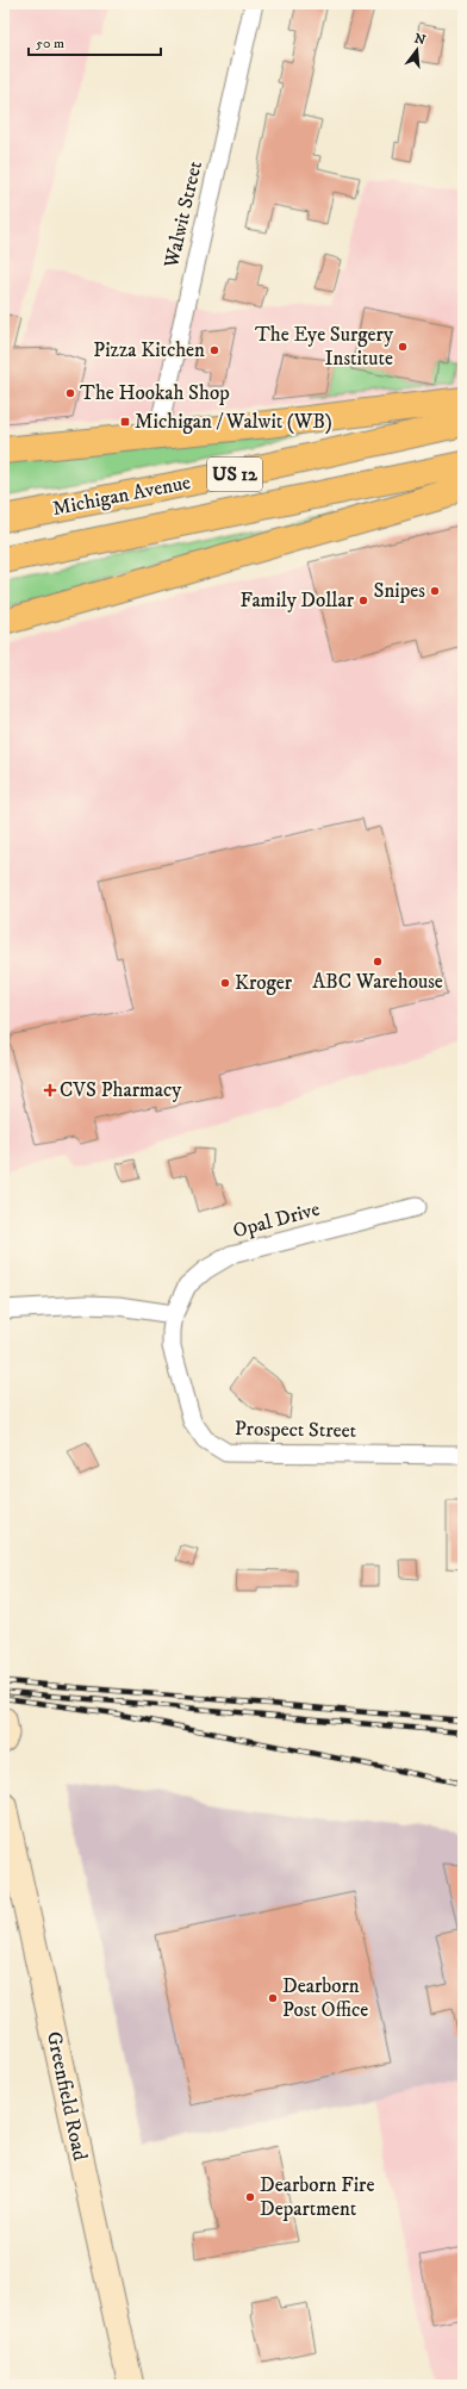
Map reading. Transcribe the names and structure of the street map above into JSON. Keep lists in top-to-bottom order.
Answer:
{
  "streets": {
    "main road": ["US 12", "Michigan Avenue", "Greenfield Road"],
    "street": ["Walwit Street", "Opal Drive", "Prospect Street"]
  },
  "crossings": [
    ["Opal Drive", "Prospect Street"]
  ],
  "places": {
    "other": [
      "The Eye Surgery Institute",
      "Pizza Kitchen",
      "The Hookah Shop",
      "Snipes",
      "Family Dollar",
      "ABC Warehouse",
      "Kroger",
      "Dearborn Post Office",
      "Dearborn Fire Department"
    ],
    "transit": ["Michigan / Walwit (WB)"],
    "health": ["CVS Pharmacy"]
  },
  "scale_bar": "50 m",
  "north": "top"
}
